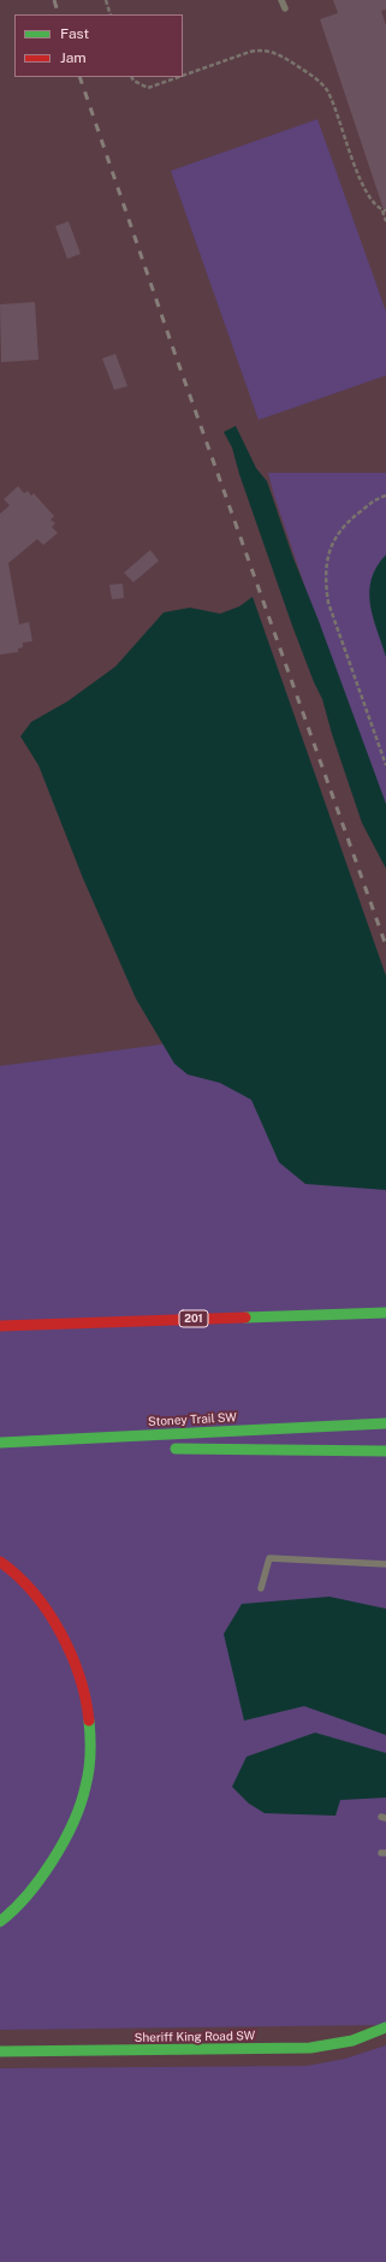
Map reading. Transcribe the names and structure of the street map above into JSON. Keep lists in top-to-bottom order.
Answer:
{
  "streets": {
    "main road": ["201", "Stoney Trail SW", "Sheriff King Road SW"]
  },
  "legend": ["Fast", "Jam"]
}
